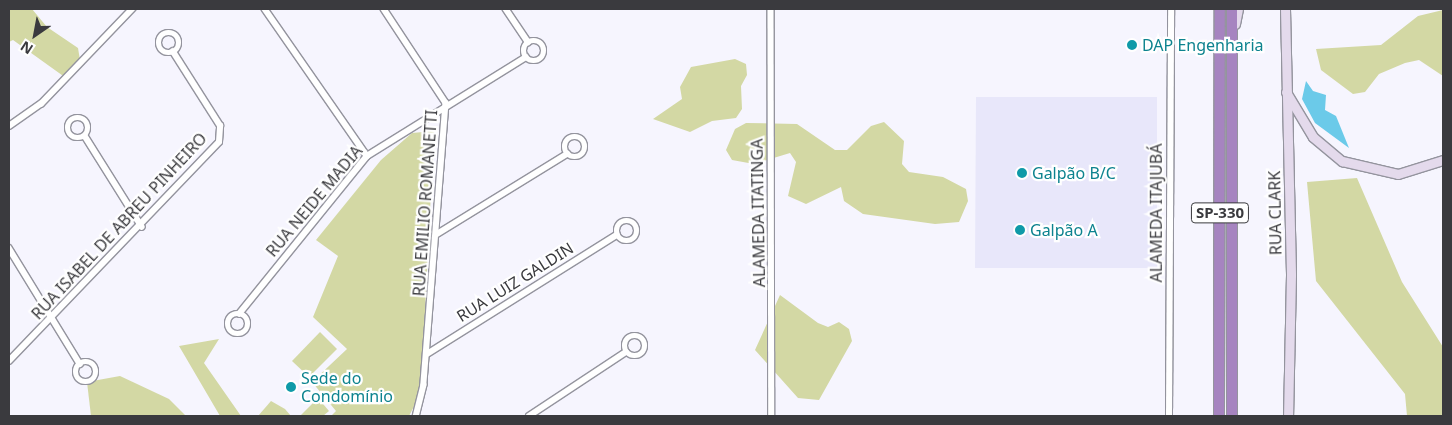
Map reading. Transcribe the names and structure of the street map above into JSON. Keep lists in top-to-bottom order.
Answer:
{
  "streets": {
    "highway": ["SP-330"],
    "street": [
      "RUA NEIDE MADIA",
      "RUA EMILIO ROMANETTI",
      "ALAMEDA ITATINGA",
      "ALAMEDA ITAJUBÁ",
      "RUA CLARK",
      "RUA ISABEL DE ABREU PINHEIRO",
      "RUA LUIZ GALDIN"
    ]
  },
  "crossings": [
    ["RUA NEIDE MADIA", "RUA EMILIO ROMANETTI"],
    ["RUA EMILIO ROMANETTI", "RUA LUIZ GALDIN"]
  ],
  "places": [
    "DAP Engenharia",
    "Galpão B/C",
    "Galpão A",
    "Sede do Condomínio"
  ],
  "north": "bottom left"
}
